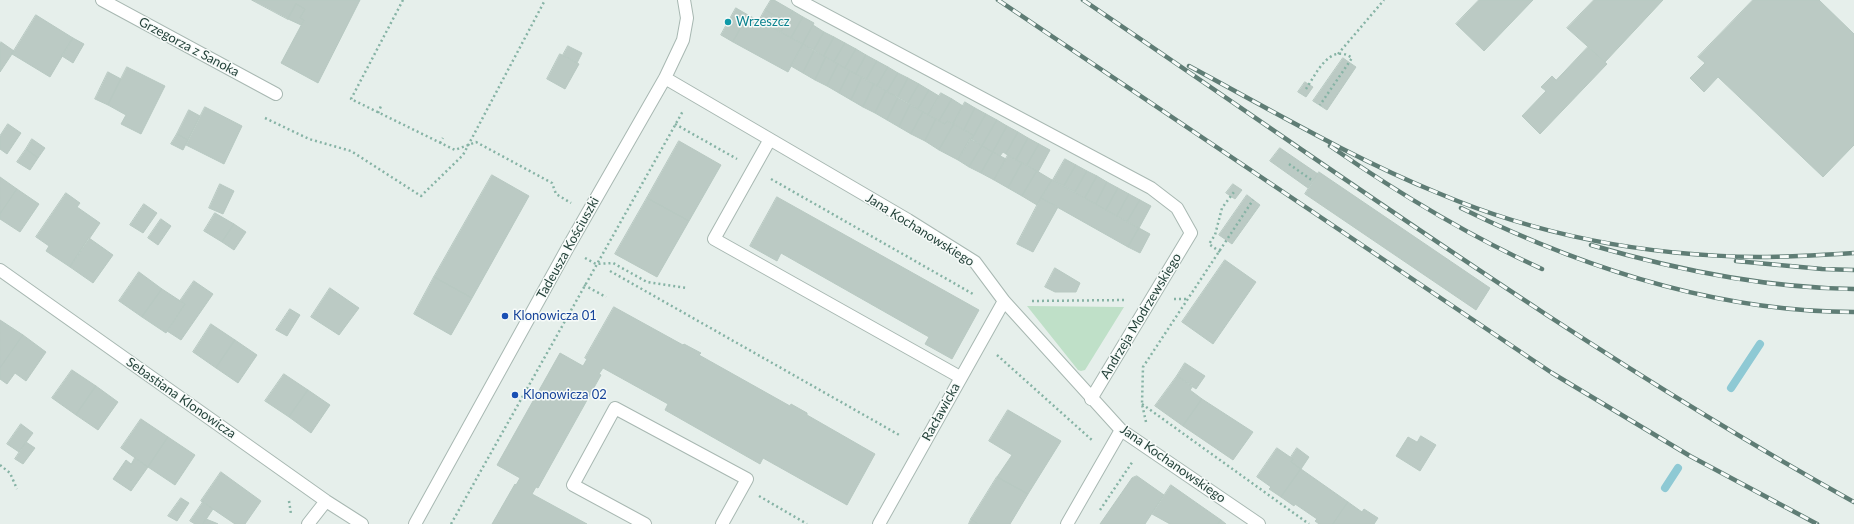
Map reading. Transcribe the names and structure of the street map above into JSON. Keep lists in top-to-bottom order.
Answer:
{
  "streets": {
    "street": [
      "Grzegorza z Sanoka",
      "Jana Kochanowskiego",
      "Tadeusza Kościuszki",
      "Andrzeja Modrzewskiego",
      "Sebastiana Klonowicza",
      "Racławicka"
    ]
  },
  "crossings": [
    ["Jana Kochanowskiego", "Tadeusza Kościuszki"],
    ["Jana Kochanowskiego", "Andrzeja Modrzewskiego"],
    ["Jana Kochanowskiego", "Racławicka"]
  ],
  "places": ["Wrzeszcz", "Klonowicza 01", "Klonowicza 02"]
}
